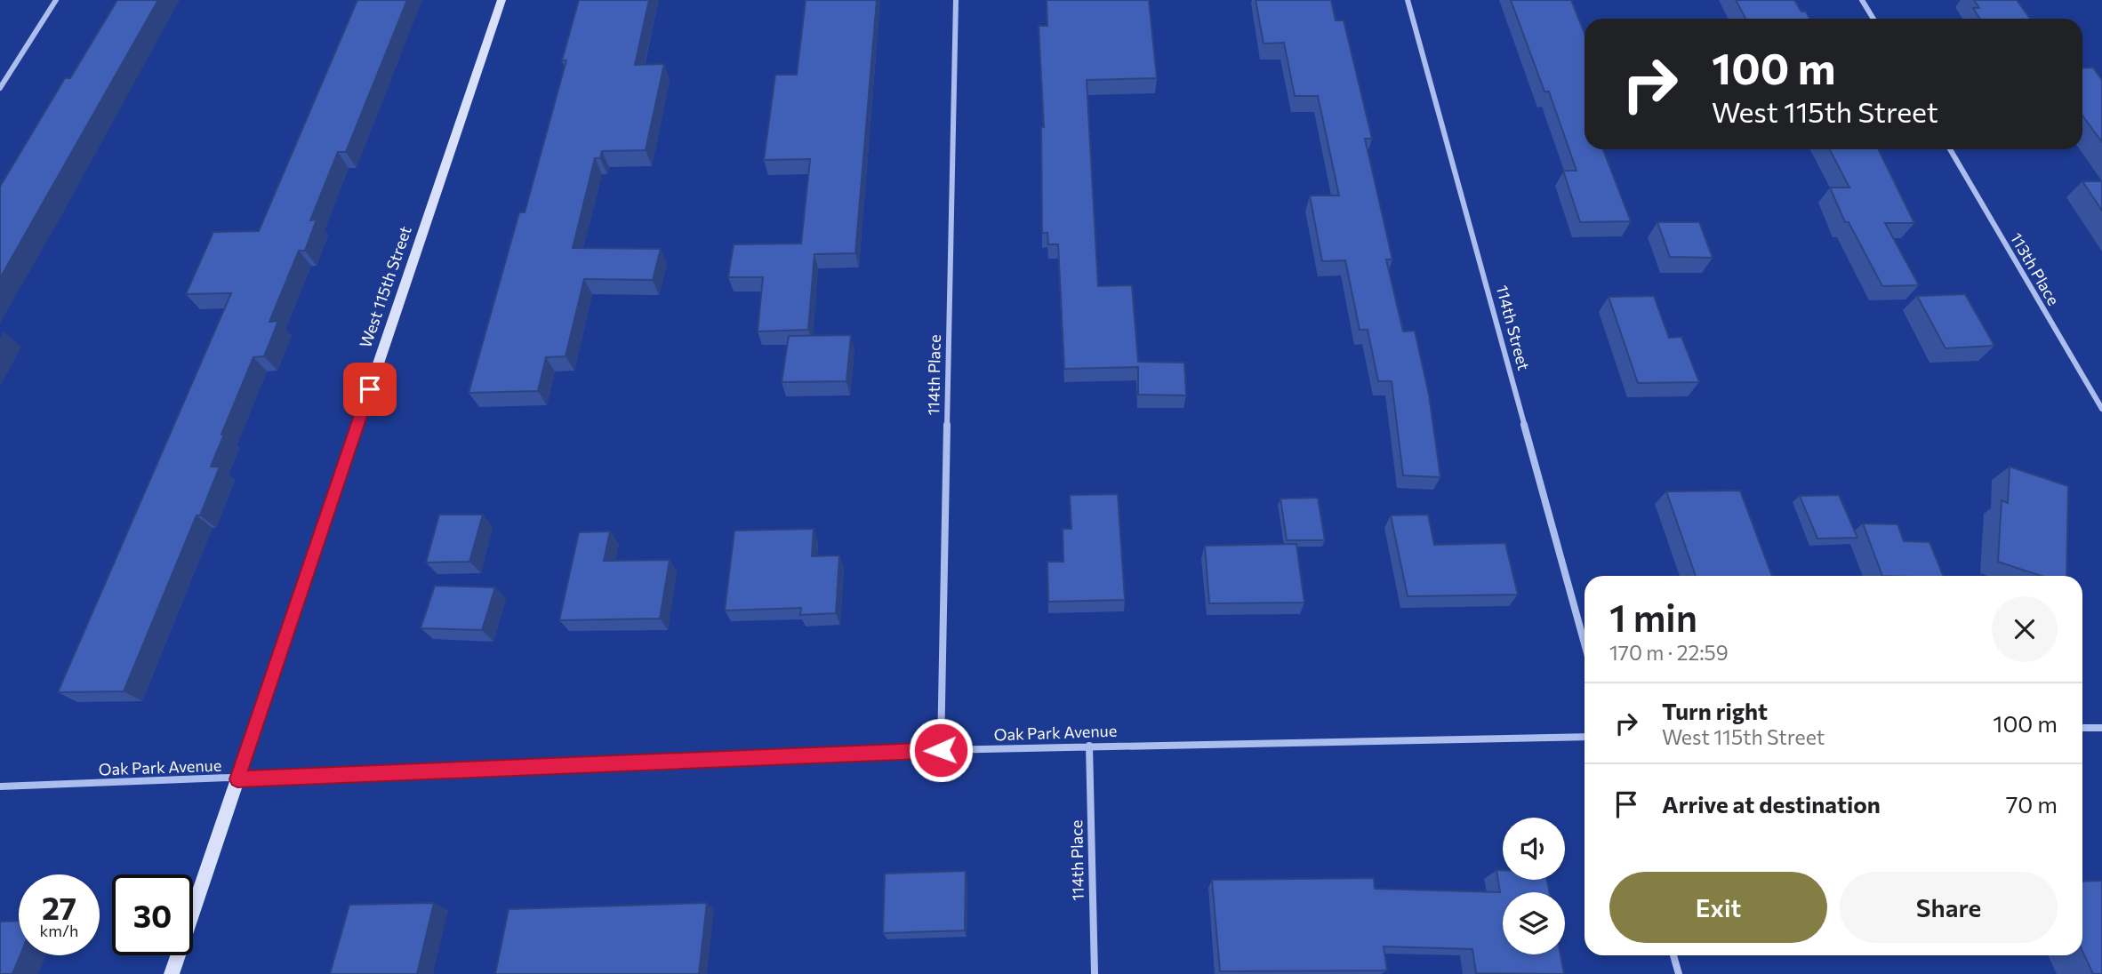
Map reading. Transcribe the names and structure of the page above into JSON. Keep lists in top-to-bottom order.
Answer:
{
  "streets": {
    "street": [
      "113th Place",
      "West 115th Street",
      "114th Street",
      "114th Place",
      "Oak Park Avenue"
    ]
  },
  "crossings": [
    ["West 115th Street", "Oak Park Avenue"],
    ["114th Place", "Oak Park Avenue"]
  ],
  "page": {
    "turn": ["100 m", "West 115th Street"],
    "heading": ["1 min", "170 m · 22:59"],
    "list": [
      {
        "name": "Turn right",
        "note": "West 115th Street",
        "value": "100 m"
      },
      {
        "name": "Arrive at destination",
        "value": "70 m"
      }
    ],
    "buttons": ["Exit", "Share"],
    "speed": "27 km/h",
    "limit": "30"
  }
}
